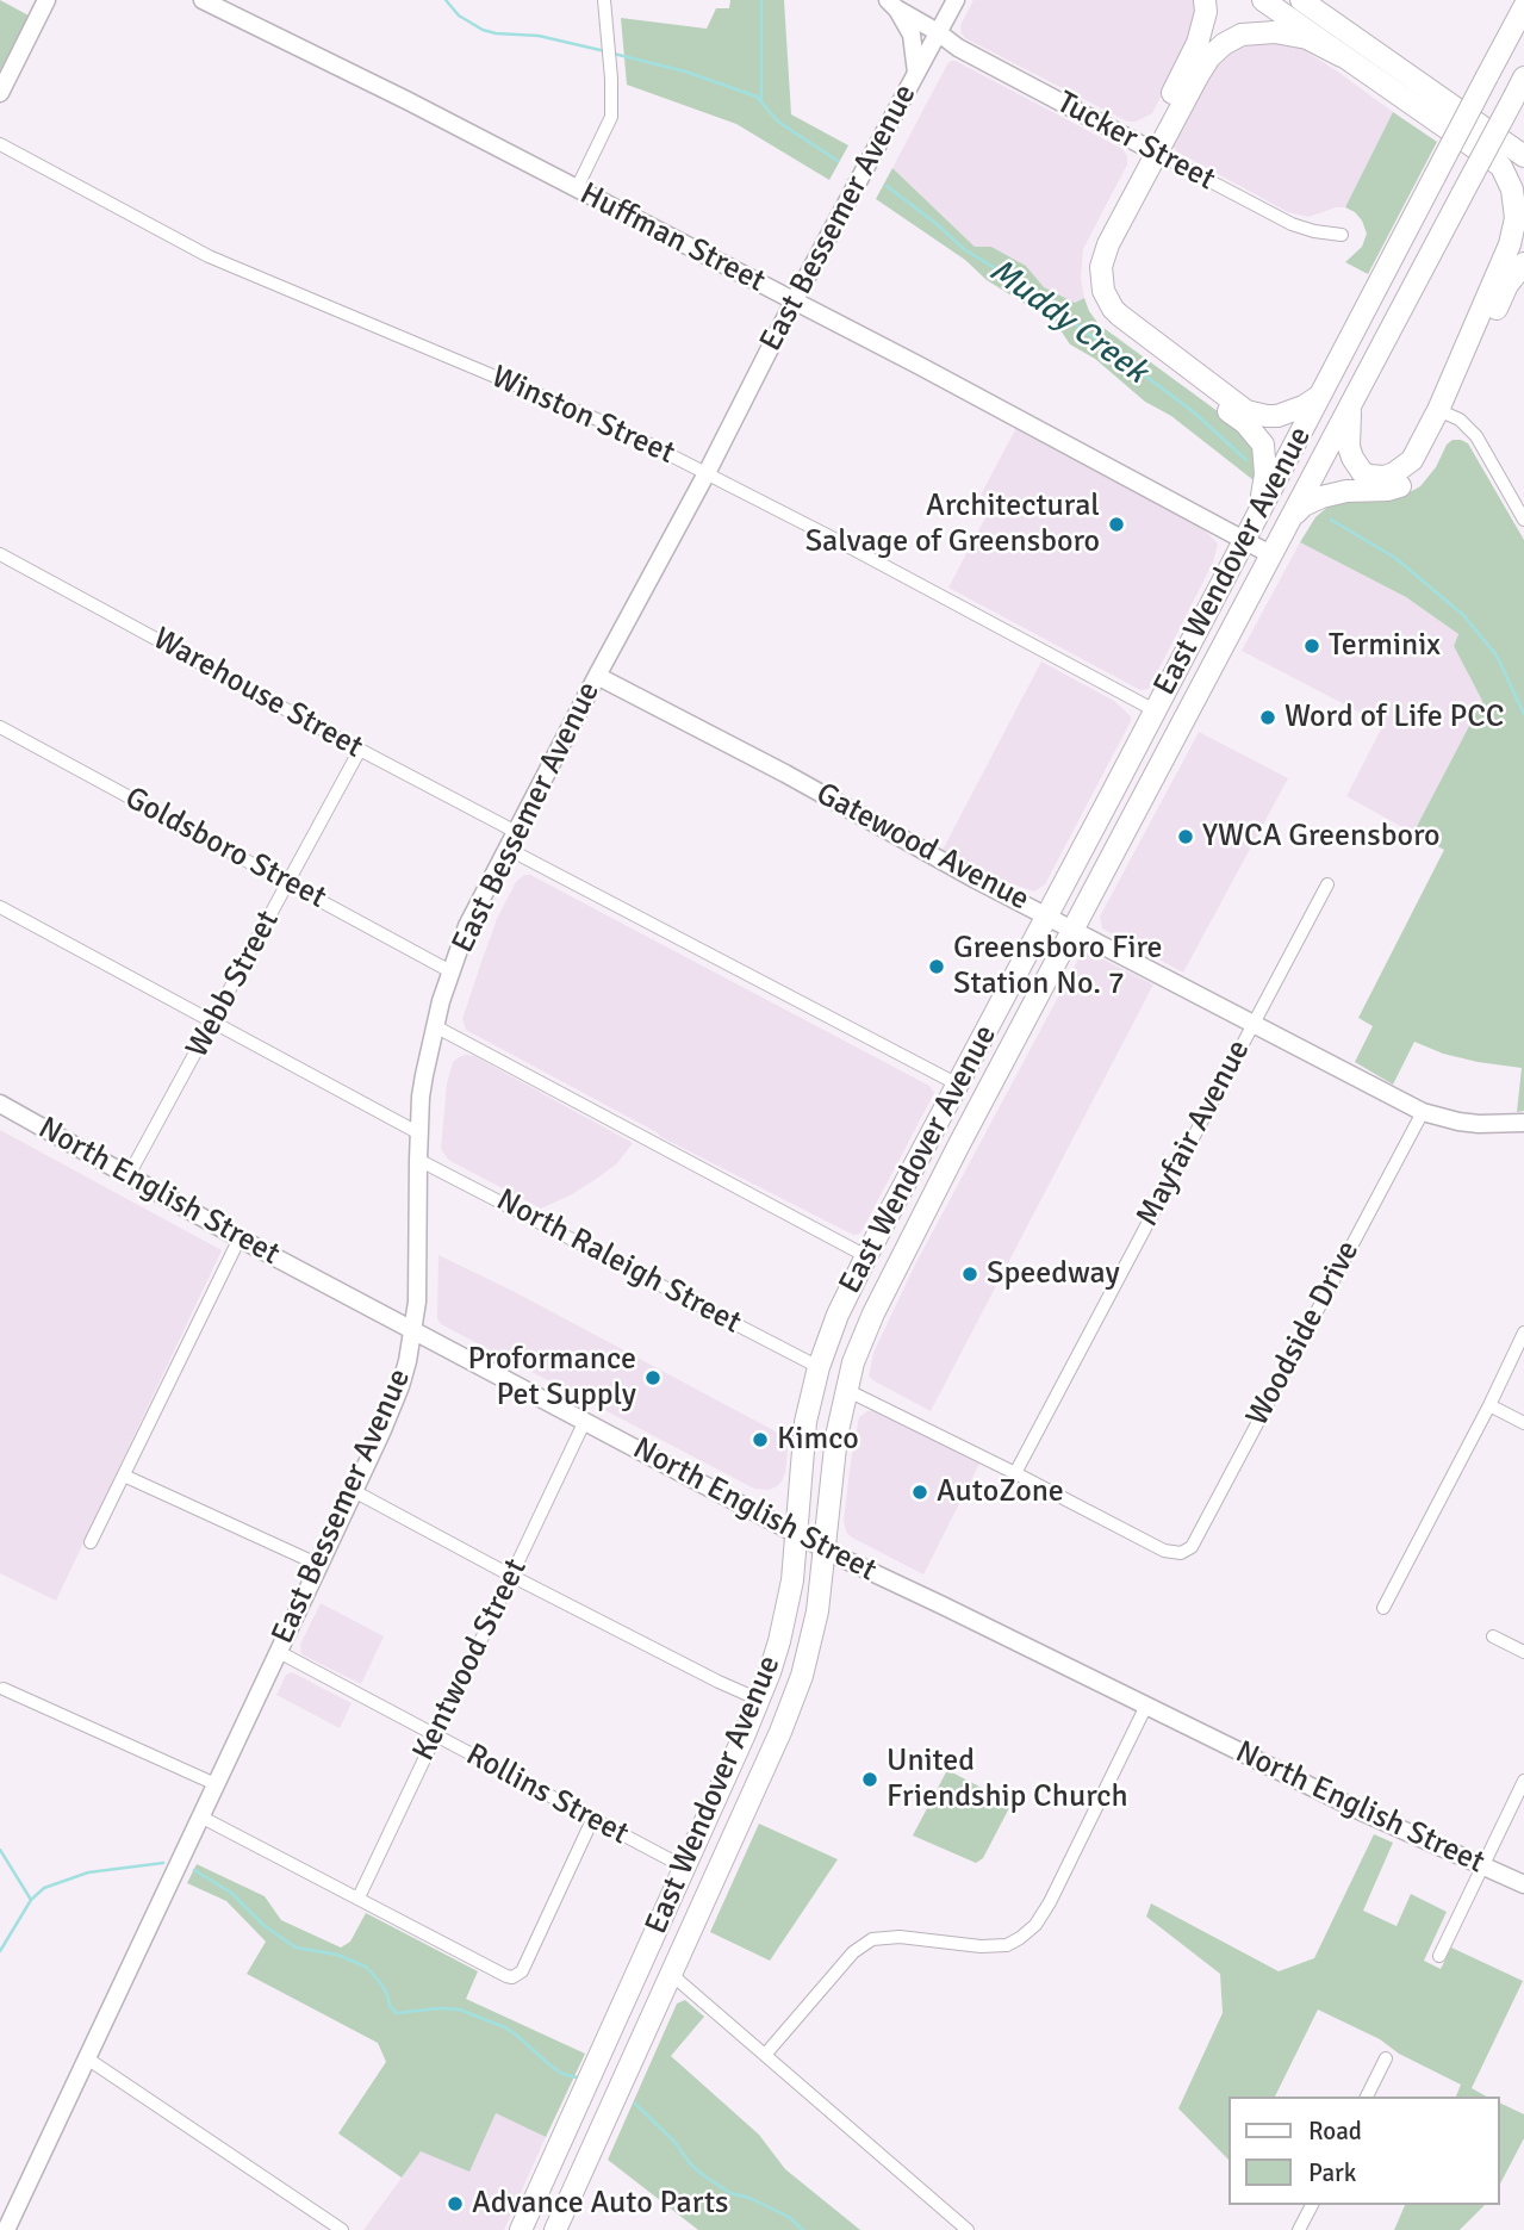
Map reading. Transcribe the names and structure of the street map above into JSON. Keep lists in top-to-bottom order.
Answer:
{
  "streets": {
    "highway": ["East Wendover Avenue"],
    "street": [
      "Tucker Street",
      "East Bessemer Avenue",
      "Huffman Street",
      "Winston Street",
      "Warehouse Street",
      "Gatewood Avenue",
      "Goldsboro Street",
      "Webb Street",
      "Mayfair Avenue",
      "North English Street",
      "North Raleigh Street",
      "Woodside Drive",
      "Kentwood Street",
      "Rollins Street"
    ]
  },
  "crossings": [
    ["Tucker Street", "East Bessemer Avenue"],
    ["East Bessemer Avenue", "Huffman Street"],
    ["East Bessemer Avenue", "Winston Street"],
    ["East Bessemer Avenue", "Warehouse Street"],
    ["East Bessemer Avenue", "Gatewood Avenue"],
    ["East Bessemer Avenue", "Goldsboro Street"],
    ["East Bessemer Avenue", "North English Street"],
    ["East Bessemer Avenue", "North Raleigh Street"],
    ["East Bessemer Avenue", "Rollins Street"],
    ["Huffman Street", "East Wendover Avenue"],
    ["Winston Street", "East Wendover Avenue"],
    ["East Wendover Avenue", "Gatewood Avenue"],
    ["East Wendover Avenue", "North English Street"],
    ["East Wendover Avenue", "North Raleigh Street"],
    ["East Wendover Avenue", "Rollins Street"],
    ["Warehouse Street", "Webb Street"],
    ["Gatewood Avenue", "Mayfair Avenue"],
    ["Gatewood Avenue", "Woodside Drive"],
    ["Goldsboro Street", "Webb Street"],
    ["Webb Street", "North English Street"],
    ["Mayfair Avenue", "Woodside Drive"],
    ["North English Street", "Kentwood Street"],
    ["Kentwood Street", "Rollins Street"]
  ],
  "water": ["Muddy Creek"],
  "places": [
    "Architectural Salvage of Greensboro",
    "Terminix",
    "Word of Life PCC",
    "YWCA Greensboro",
    "Greensboro Fire Station No. 7",
    "Speedway",
    "Proformance Pet Supply",
    "Kimco",
    "AutoZone",
    "United Friendship Church",
    "Advance Auto Parts"
  ],
  "legend": ["Road", "Park"]
}
